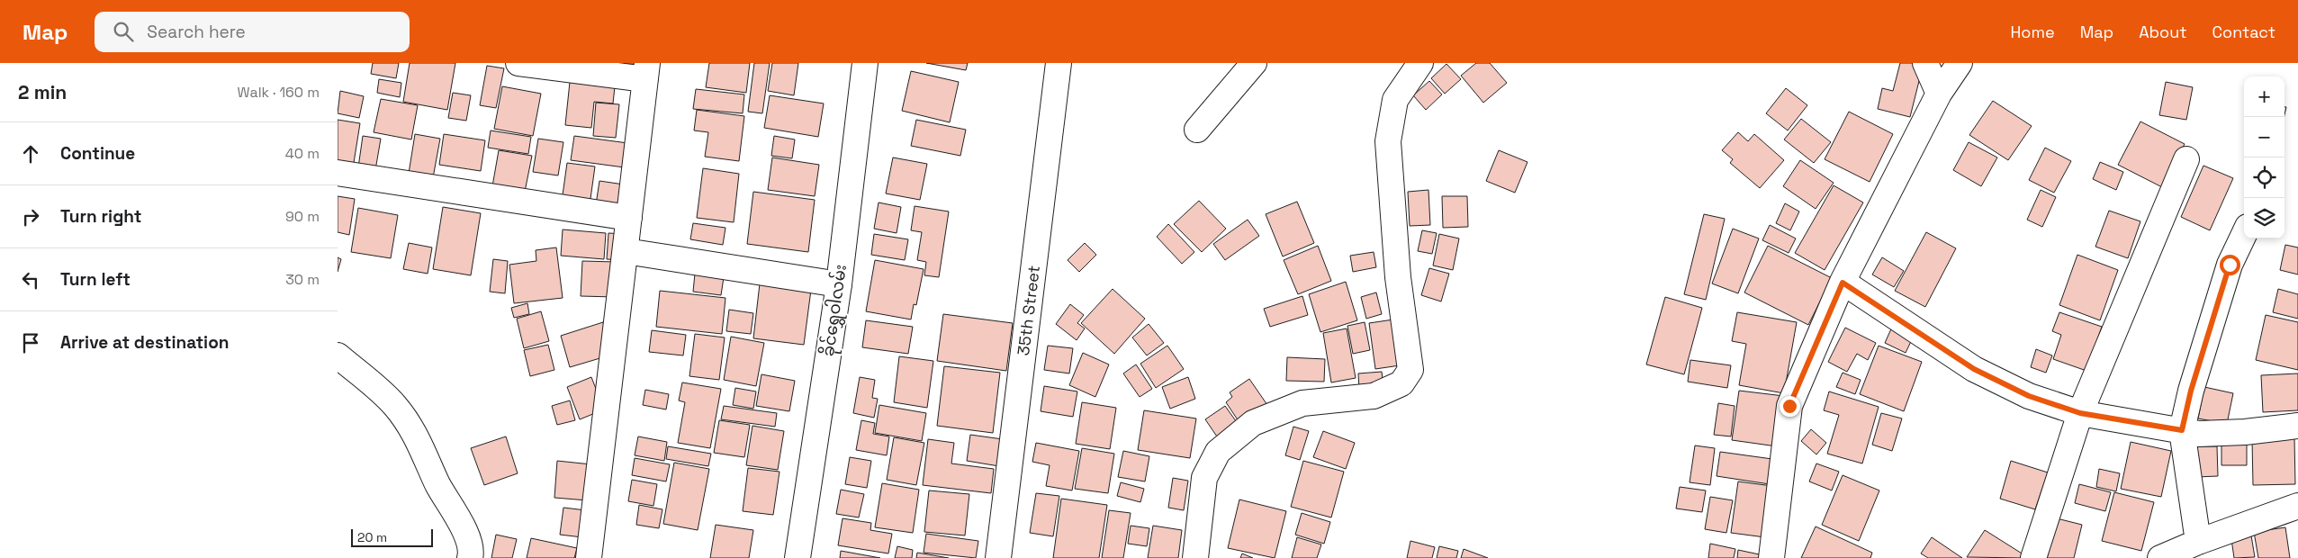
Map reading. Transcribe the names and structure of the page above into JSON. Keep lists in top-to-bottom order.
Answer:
{
  "streets": {
    "street": ["ခိုင်ရွှေဝါလမ်း", "35th Street"]
  },
  "scale_bar": "20 m",
  "page": {
    "header": "Map",
    "search": "Search here",
    "nav": [
      "Home",
      "Map",
      "About",
      "Contact"
    ],
    "heading": ["2 min", "Walk · 160 m"],
    "map_buttons": ["+", "−"],
    "list": [
      ["Continue", "40 m"],
      ["Turn right", "90 m"],
      ["Turn left", "30 m"],
      "Arrive at destination"
    ],
    "scale": "20 m"
  }
}
